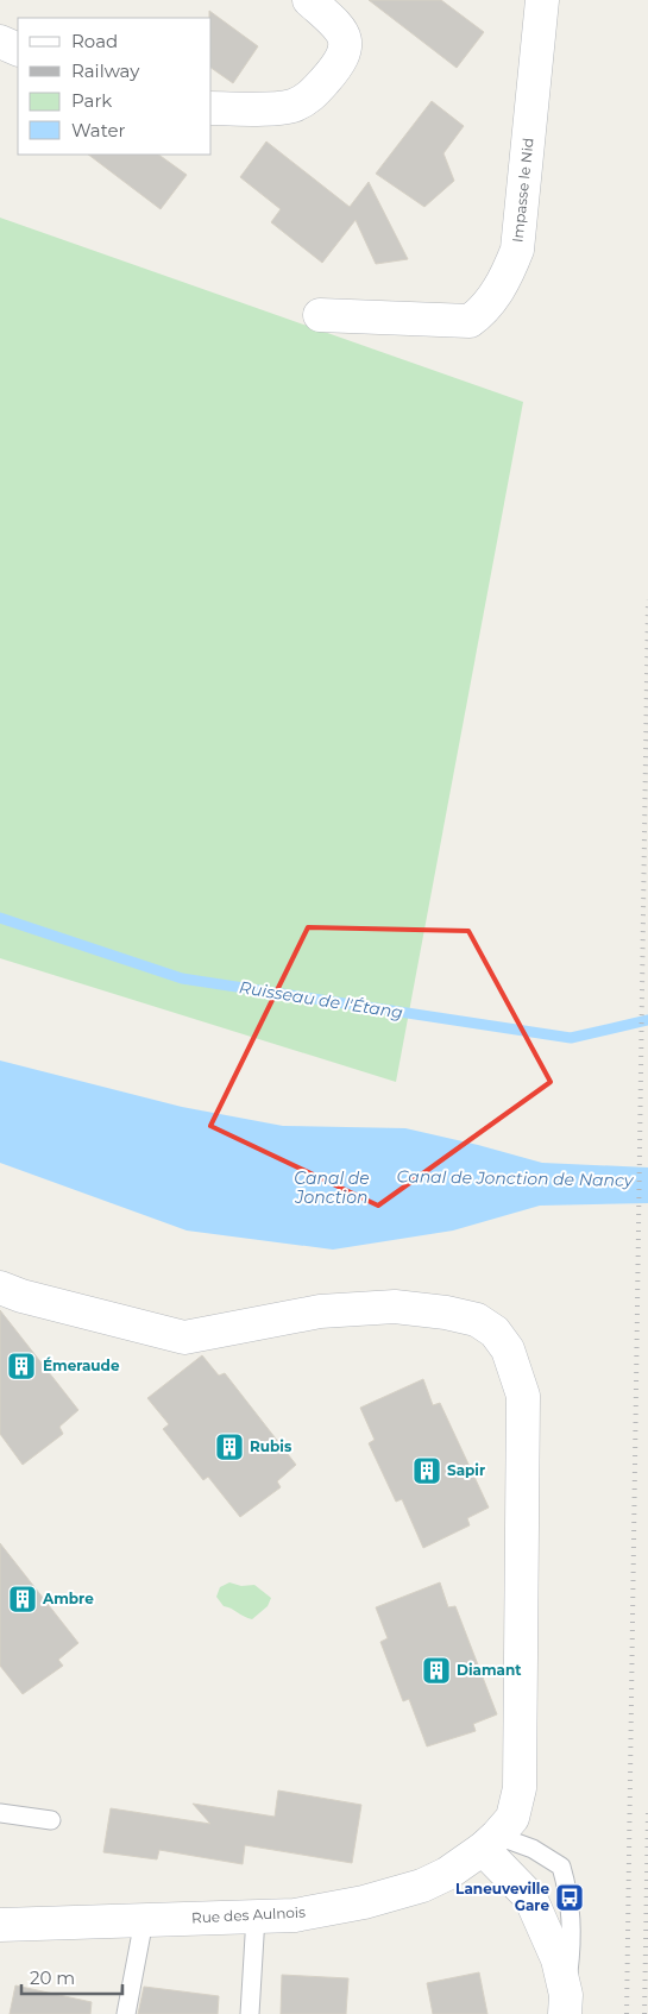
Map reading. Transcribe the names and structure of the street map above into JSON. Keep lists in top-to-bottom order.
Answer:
{
  "streets": {
    "street": ["Impasse le Nid", "Rue des Aulnois"]
  },
  "water": ["Ruisseau de l'Étang", "Canal de Jonction", "Canal de Jonction de Nancy"],
  "places": {
    "building": [
      "Émeraude",
      "Rubis",
      "Sapir",
      "Ambre",
      "Diamant"
    ],
    "bus stop": ["Laneuveville Gare"]
  },
  "legend": [
    "Road",
    "Railway",
    "Park",
    "Water"
  ],
  "scale_bar": "20 m"
}
